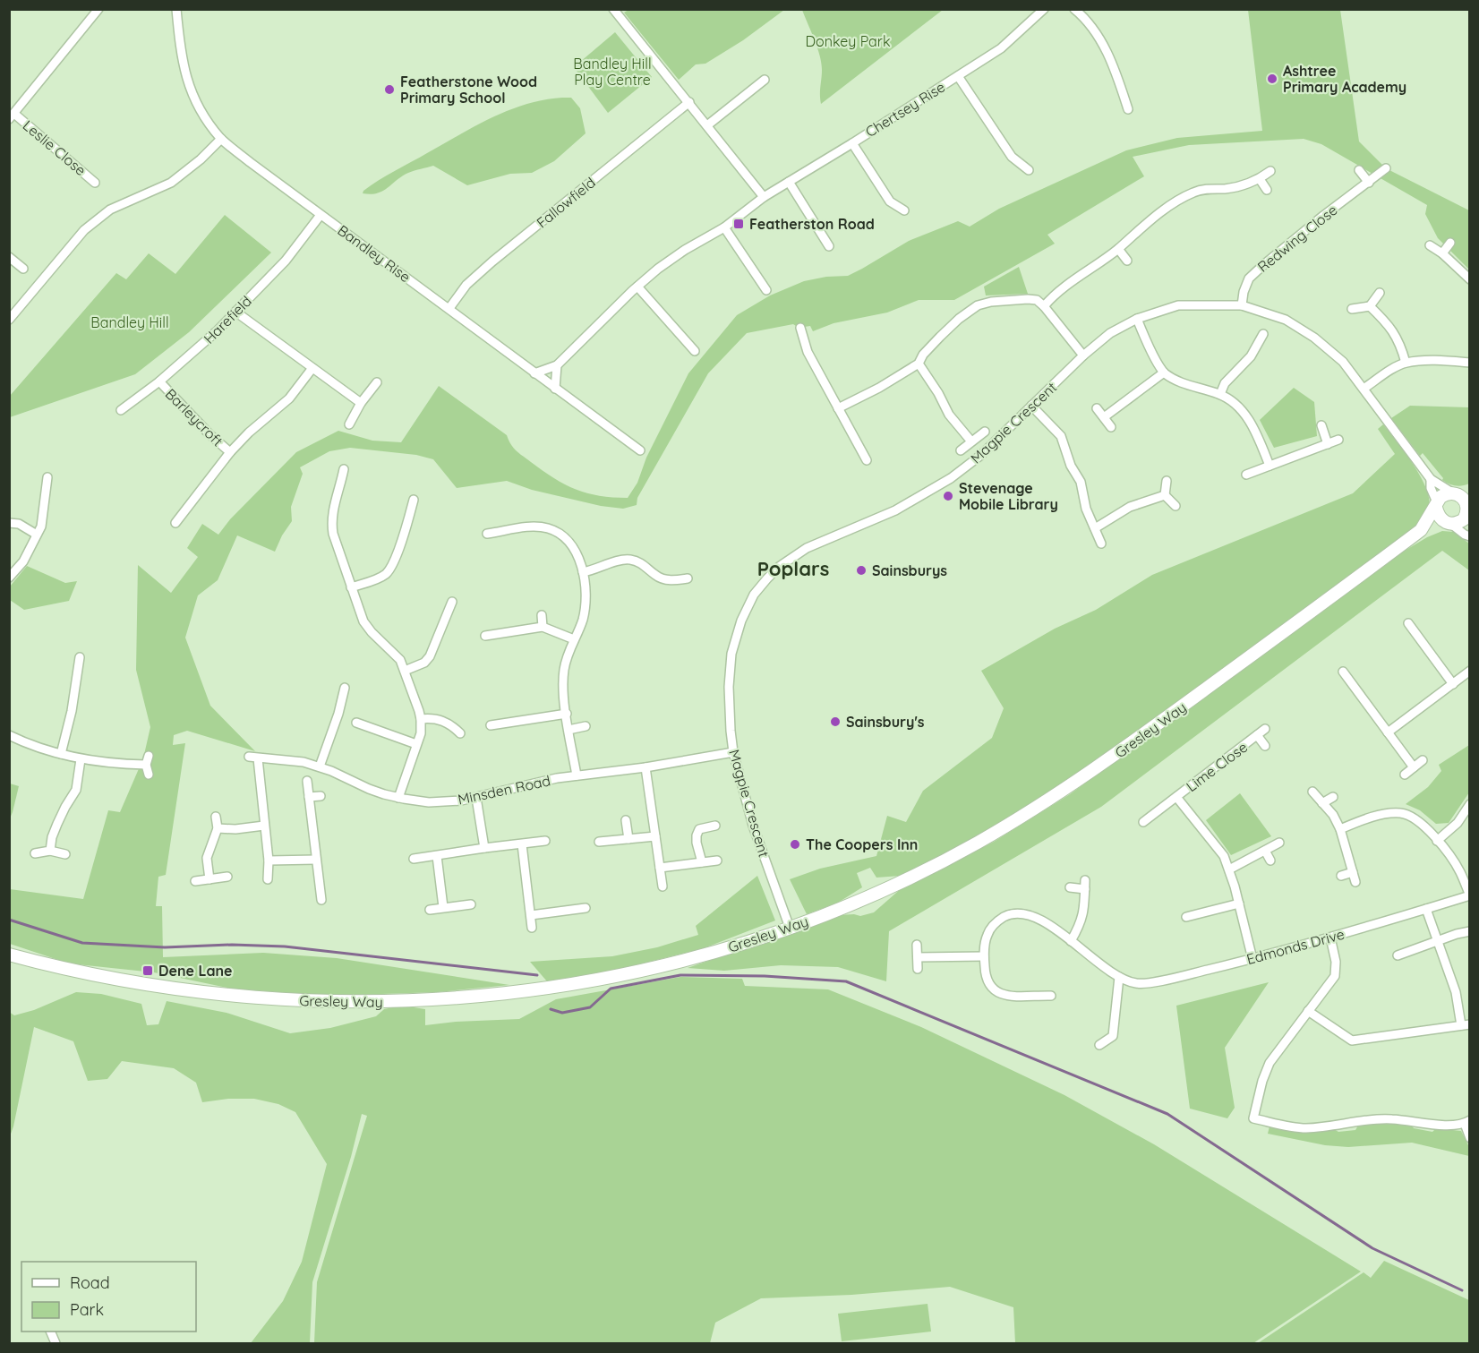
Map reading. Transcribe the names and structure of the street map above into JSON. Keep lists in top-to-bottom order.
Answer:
{
  "streets": {
    "street": [
      "Chertsey Rise",
      "Leslie Close",
      "Fallowfield",
      "Redwing Close",
      "Bandley Rise",
      "Harefield",
      "Barleycroft",
      "Magpie Crescent",
      "Gresley Way",
      "Lime Close",
      "Minsden Road",
      "Edmonds Drive"
    ]
  },
  "crossings": [
    ["Chertsey Rise", "Bandley Rise"],
    ["Fallowfield", "Bandley Rise"],
    ["Redwing Close", "Magpie Crescent"],
    ["Bandley Rise", "Harefield"],
    ["Harefield", "Barleycroft"],
    ["Magpie Crescent", "Gresley Way"],
    ["Magpie Crescent", "Minsden Road"],
    ["Lime Close", "Edmonds Drive"]
  ],
  "districts": ["Poplars"],
  "parks": ["Donkey Park", "Bandley Hill Play Centre", "Bandley Hill"],
  "places": {
    "other": [
      "Ashtree Primary Academy",
      "Featherstone Wood Primary School",
      "Stevenage Mobile Library",
      "Sainsburys",
      "Sainsbury's",
      "The Coopers Inn"
    ],
    "transit": ["Featherston Road", "Dene Lane"]
  },
  "legend": ["Road", "Park"]
}
